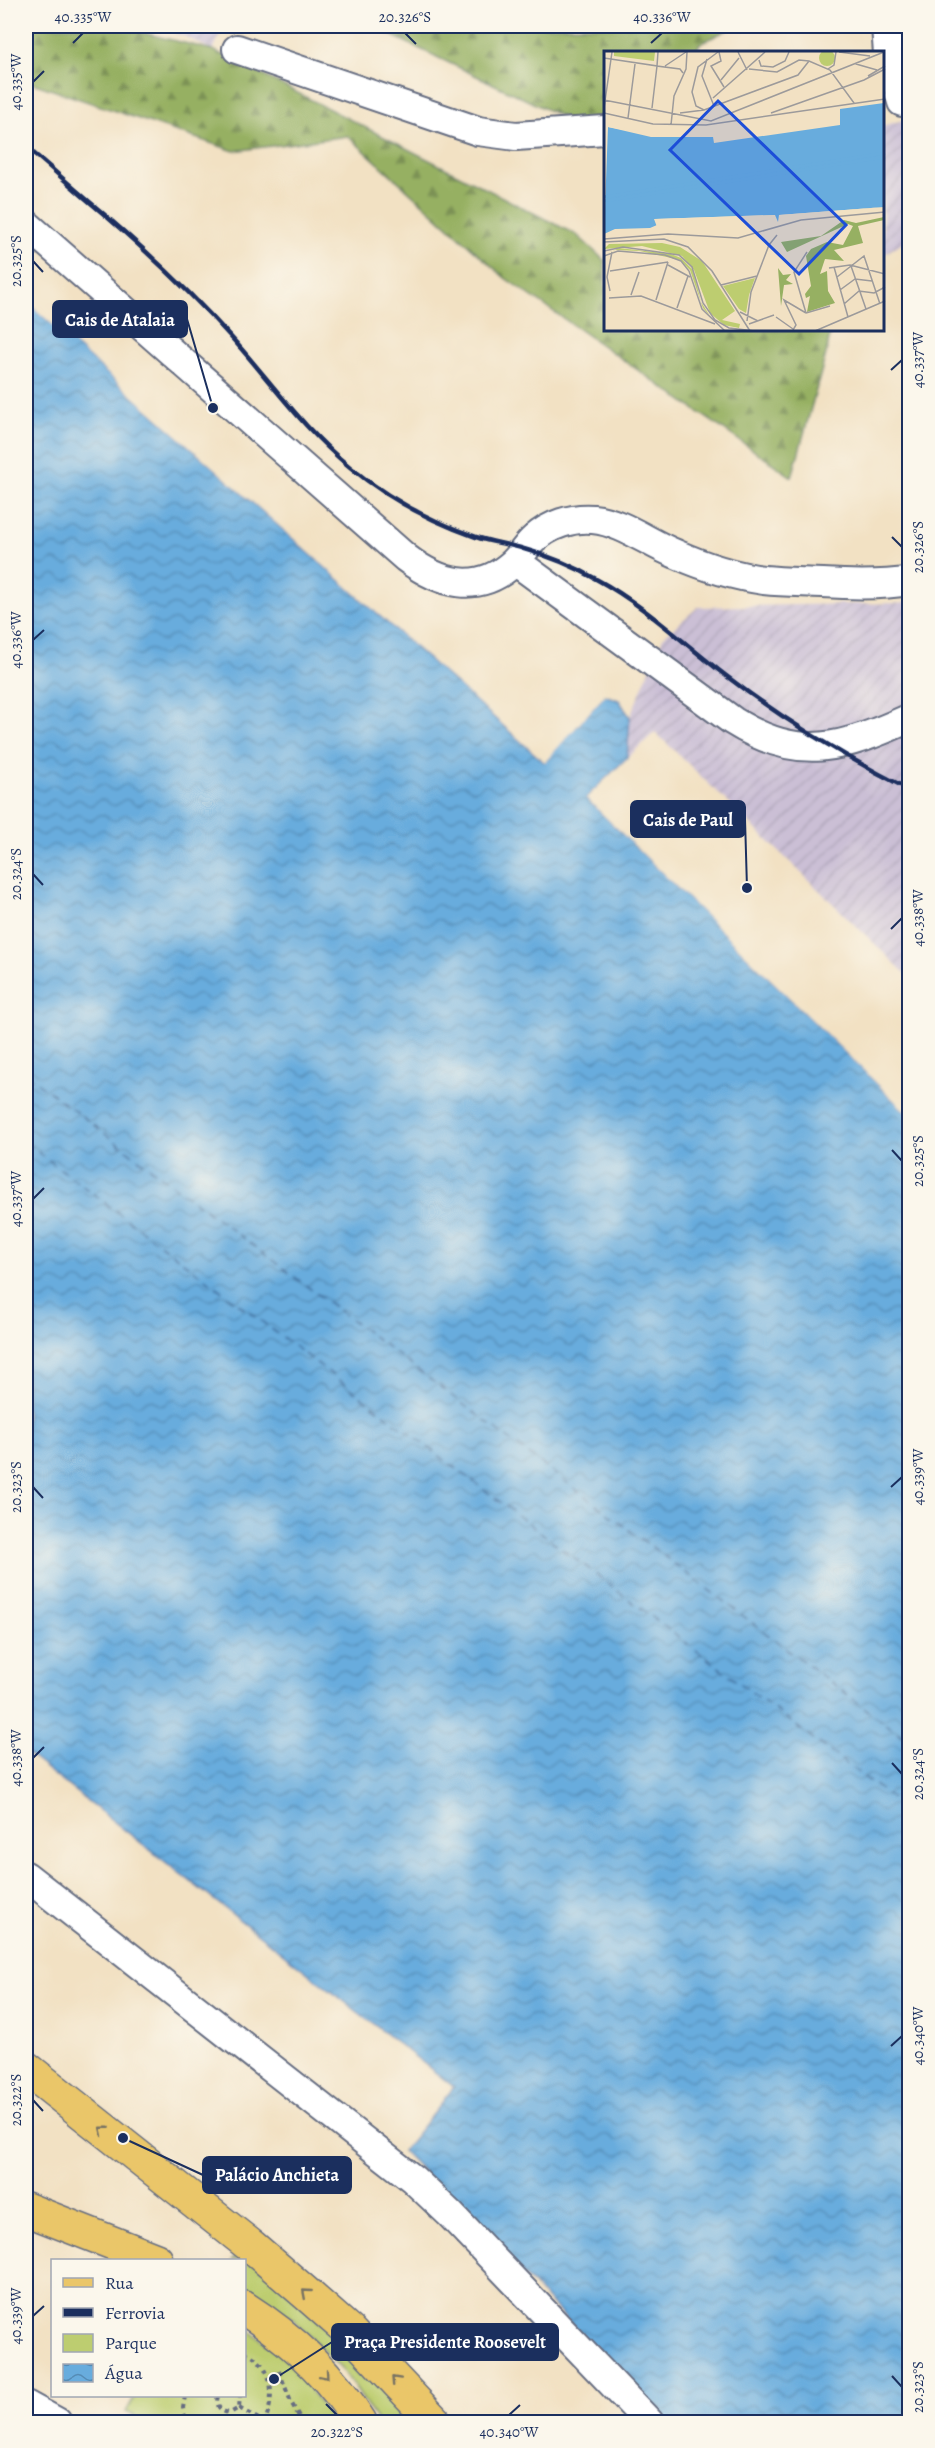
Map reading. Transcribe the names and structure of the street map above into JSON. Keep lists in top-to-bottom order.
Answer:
{
  "places": [
    "Cais de Atalaia",
    "Cais de Paul",
    "Palácio Anchieta",
    "Praça Presidente Roosevelt"
  ],
  "legend": [
    "Rua",
    "Ferrovia",
    "Parque",
    "Água"
  ],
  "coordinates": [
    "40.335°W",
    "20.326°S",
    "40.336°W",
    "20.325°S",
    "40.337°W",
    "20.324°S",
    "40.338°W",
    "40.339°W",
    "20.323°S",
    "40.340°W",
    "20.322°S"
  ]
}
